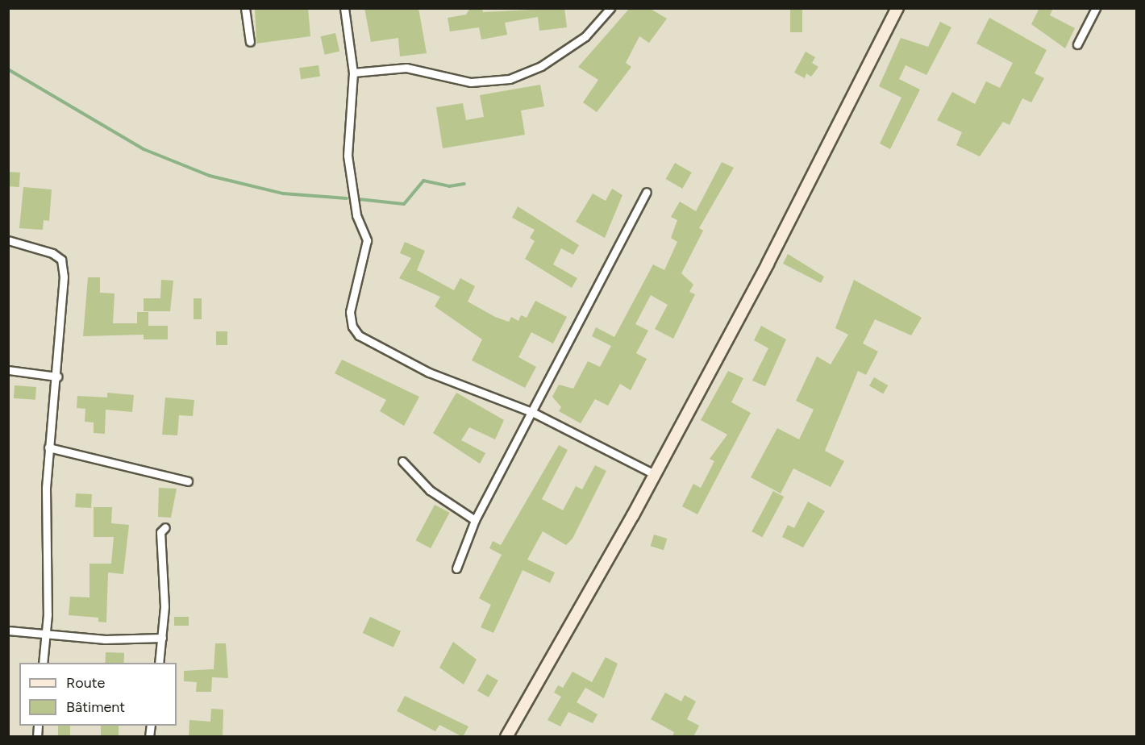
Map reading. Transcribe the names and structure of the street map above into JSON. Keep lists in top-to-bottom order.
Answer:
{
  "legend": ["Route", "Bâtiment"]
}
